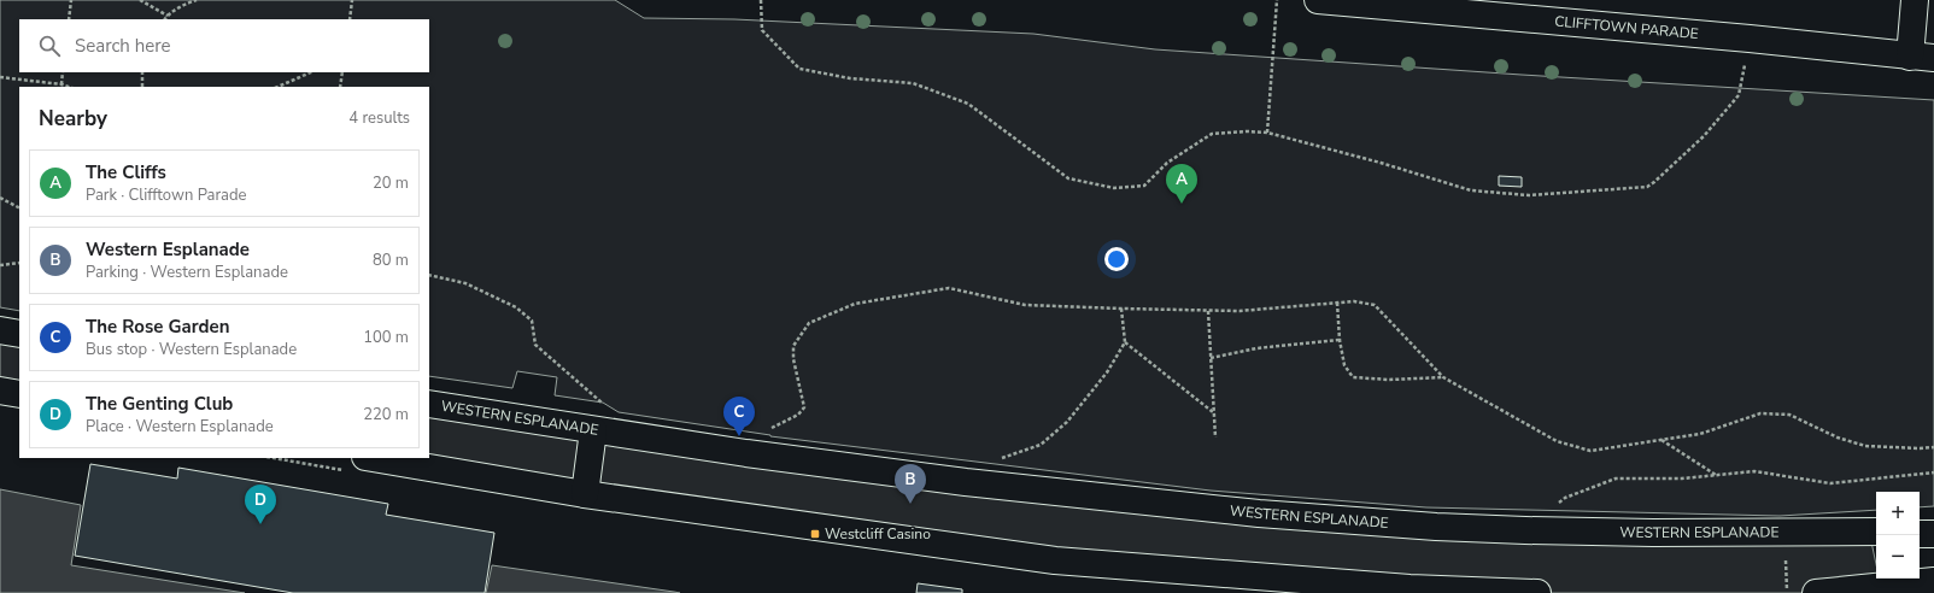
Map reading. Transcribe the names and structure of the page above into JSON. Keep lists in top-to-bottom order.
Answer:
{
  "streets": {
    "street": ["CLIFFTOWN PARADE", "WESTERN ESPLANADE"]
  },
  "places": {
    "transit": ["Westcliff Casino"]
  },
  "page": {
    "search": "Search here",
    "heading": ["Nearby", "4 results"],
    "list": [
      {
        "mark": "A",
        "name": "The Cliffs",
        "note": "Park · Clifftown Parade",
        "value": "20 m"
      },
      {
        "mark": "B",
        "name": "Western Esplanade",
        "note": "Parking · Western Esplanade",
        "value": "80 m"
      },
      {
        "mark": "C",
        "name": "The Rose Garden",
        "note": "Bus stop · Western Esplanade",
        "value": "100 m"
      },
      {
        "mark": "D",
        "name": "The Genting Club",
        "note": "Place · Western Esplanade",
        "value": "220 m"
      }
    ],
    "pins": [
      "A",
      "C",
      "B",
      "D"
    ],
    "map_buttons": ["+", "−"]
  }
}
